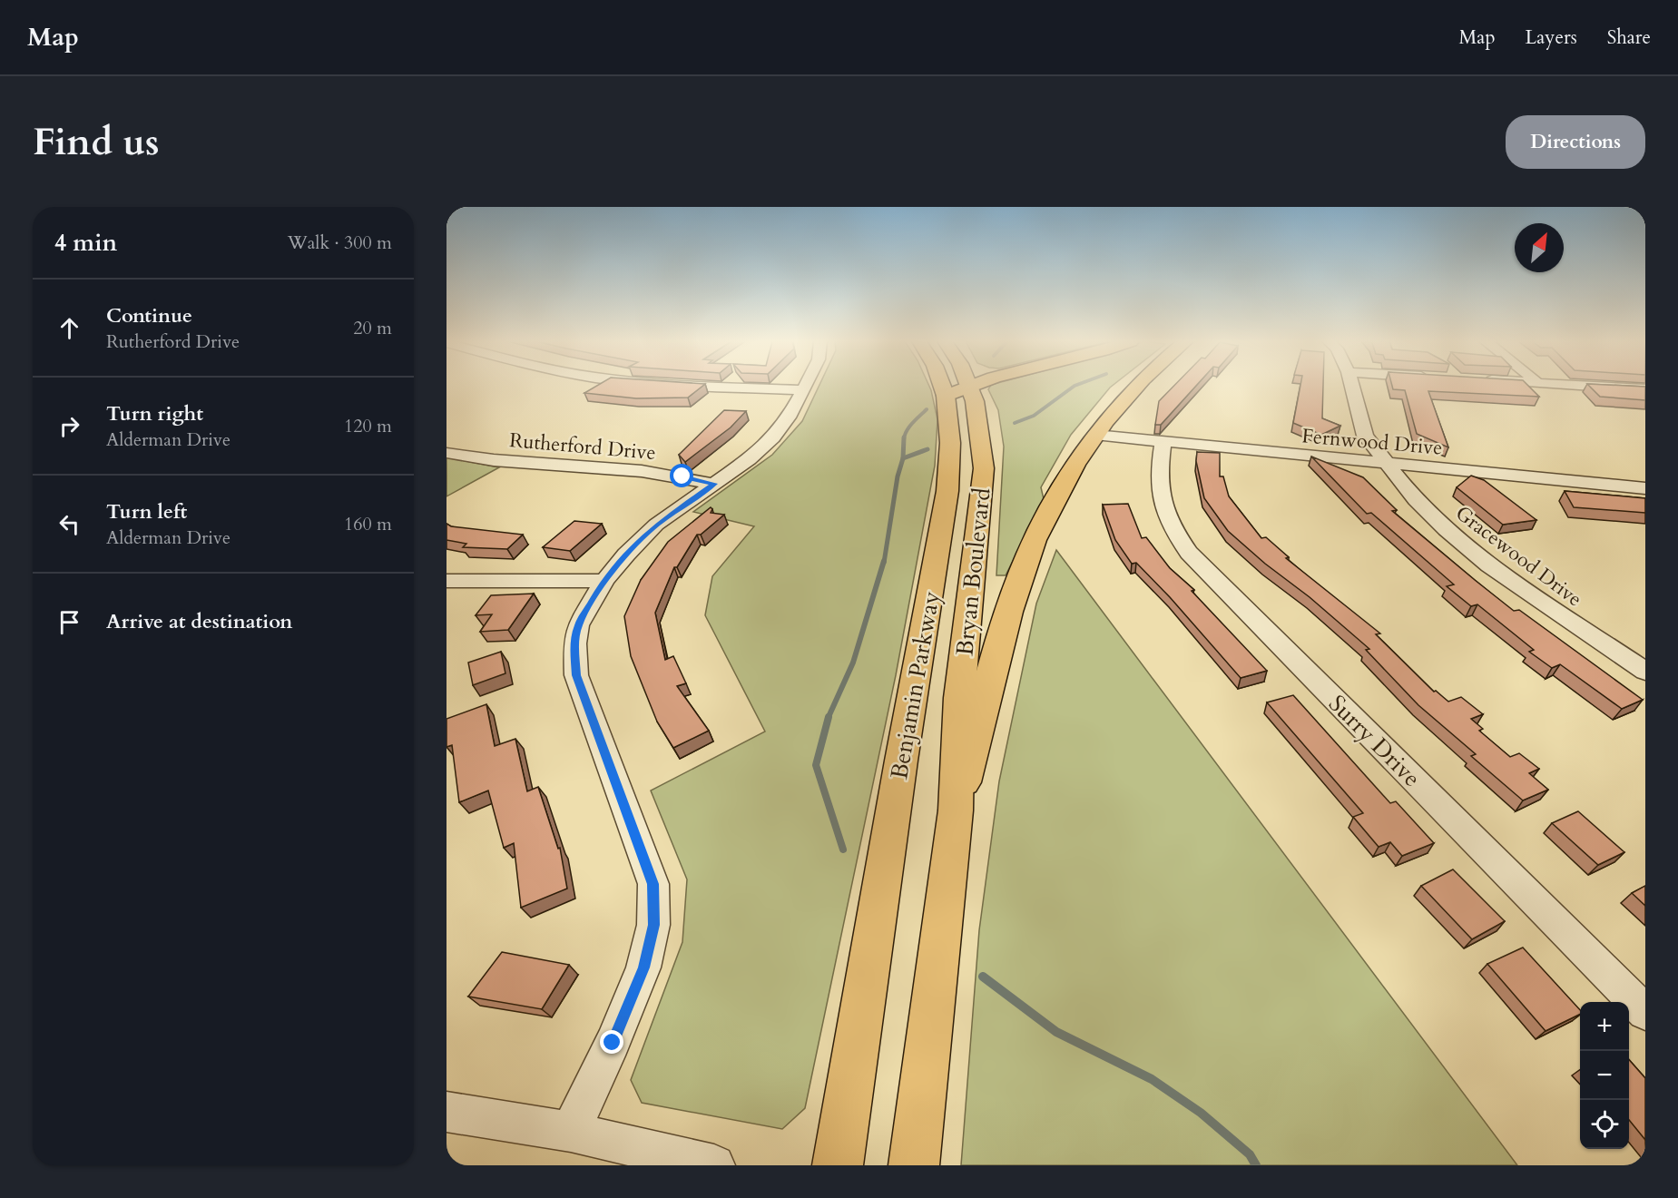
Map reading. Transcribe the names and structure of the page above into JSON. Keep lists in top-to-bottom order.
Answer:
{
  "streets": {
    "main road": ["Bryan Boulevard", "Benjamin Parkway"],
    "street": [
      "Fernwood Drive",
      "Rutherford Drive",
      "Gracewood Drive",
      "Surry Drive"
    ]
  },
  "crossings": [
    ["Fernwood Drive", "Gracewood Drive"],
    ["Fernwood Drive", "Surry Drive"],
    ["Bryan Boulevard", "Benjamin Parkway"]
  ],
  "north": "top right",
  "page": {
    "header": "Map",
    "nav": ["Map", "Layers", "Share"],
    "buttons": "Directions",
    "title": "Find us",
    "heading": ["4 min", "Walk · 300 m"],
    "list": [
      ["Continue", "Rutherford Drive", "20 m"],
      ["Turn right", "Alderman Drive", "120 m"],
      ["Turn left", "Alderman Drive", "160 m"],
      "Arrive at destination"
    ],
    "map_buttons": ["+", "−"]
  }
}
